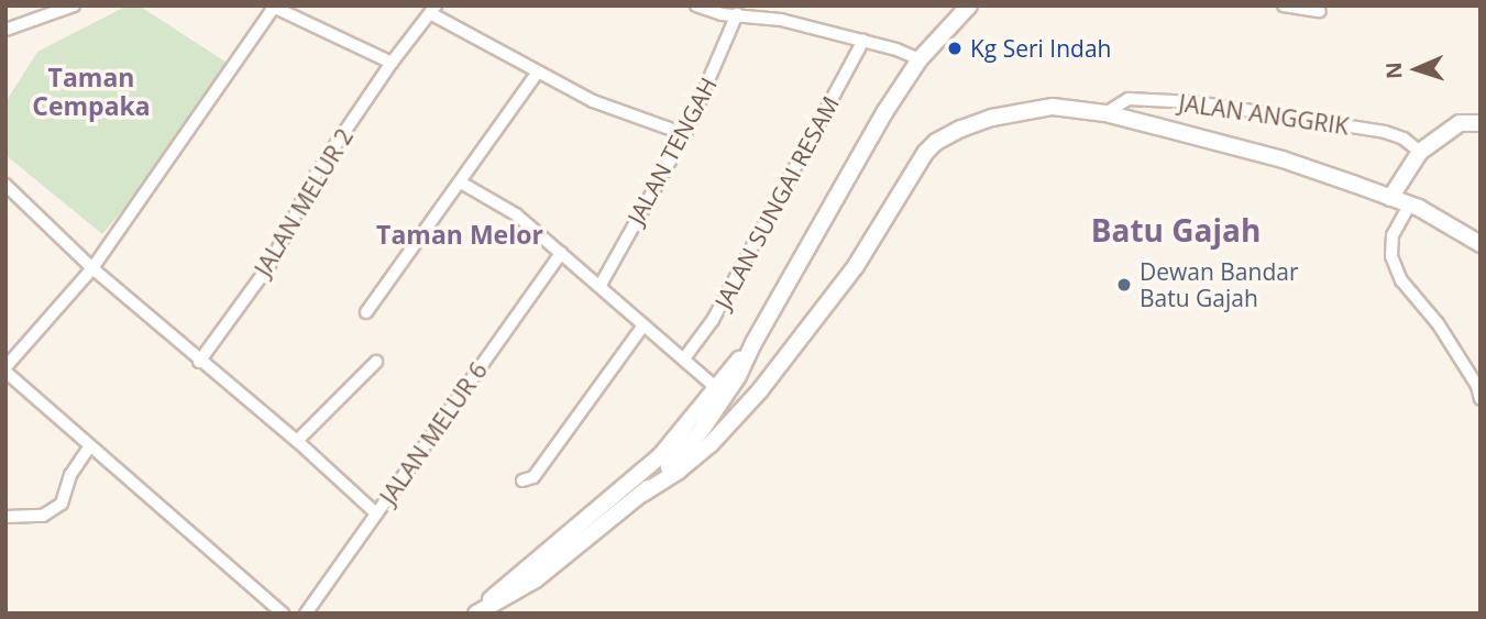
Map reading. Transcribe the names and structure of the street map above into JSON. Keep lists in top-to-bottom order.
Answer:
{
  "streets": {
    "street": [
      "JALAN ANGGRIK",
      "JALAN TENGAH",
      "JALAN MELUR 2",
      "JALAN SUNGAI RESAM",
      "JALAN MELUR 6"
    ]
  },
  "districts": ["Taman Cempaka", "Batu Gajah", "Taman Melor"],
  "places": ["Kg Seri Indah", "Dewan Bandar Batu Gajah"],
  "north": "left"
}
